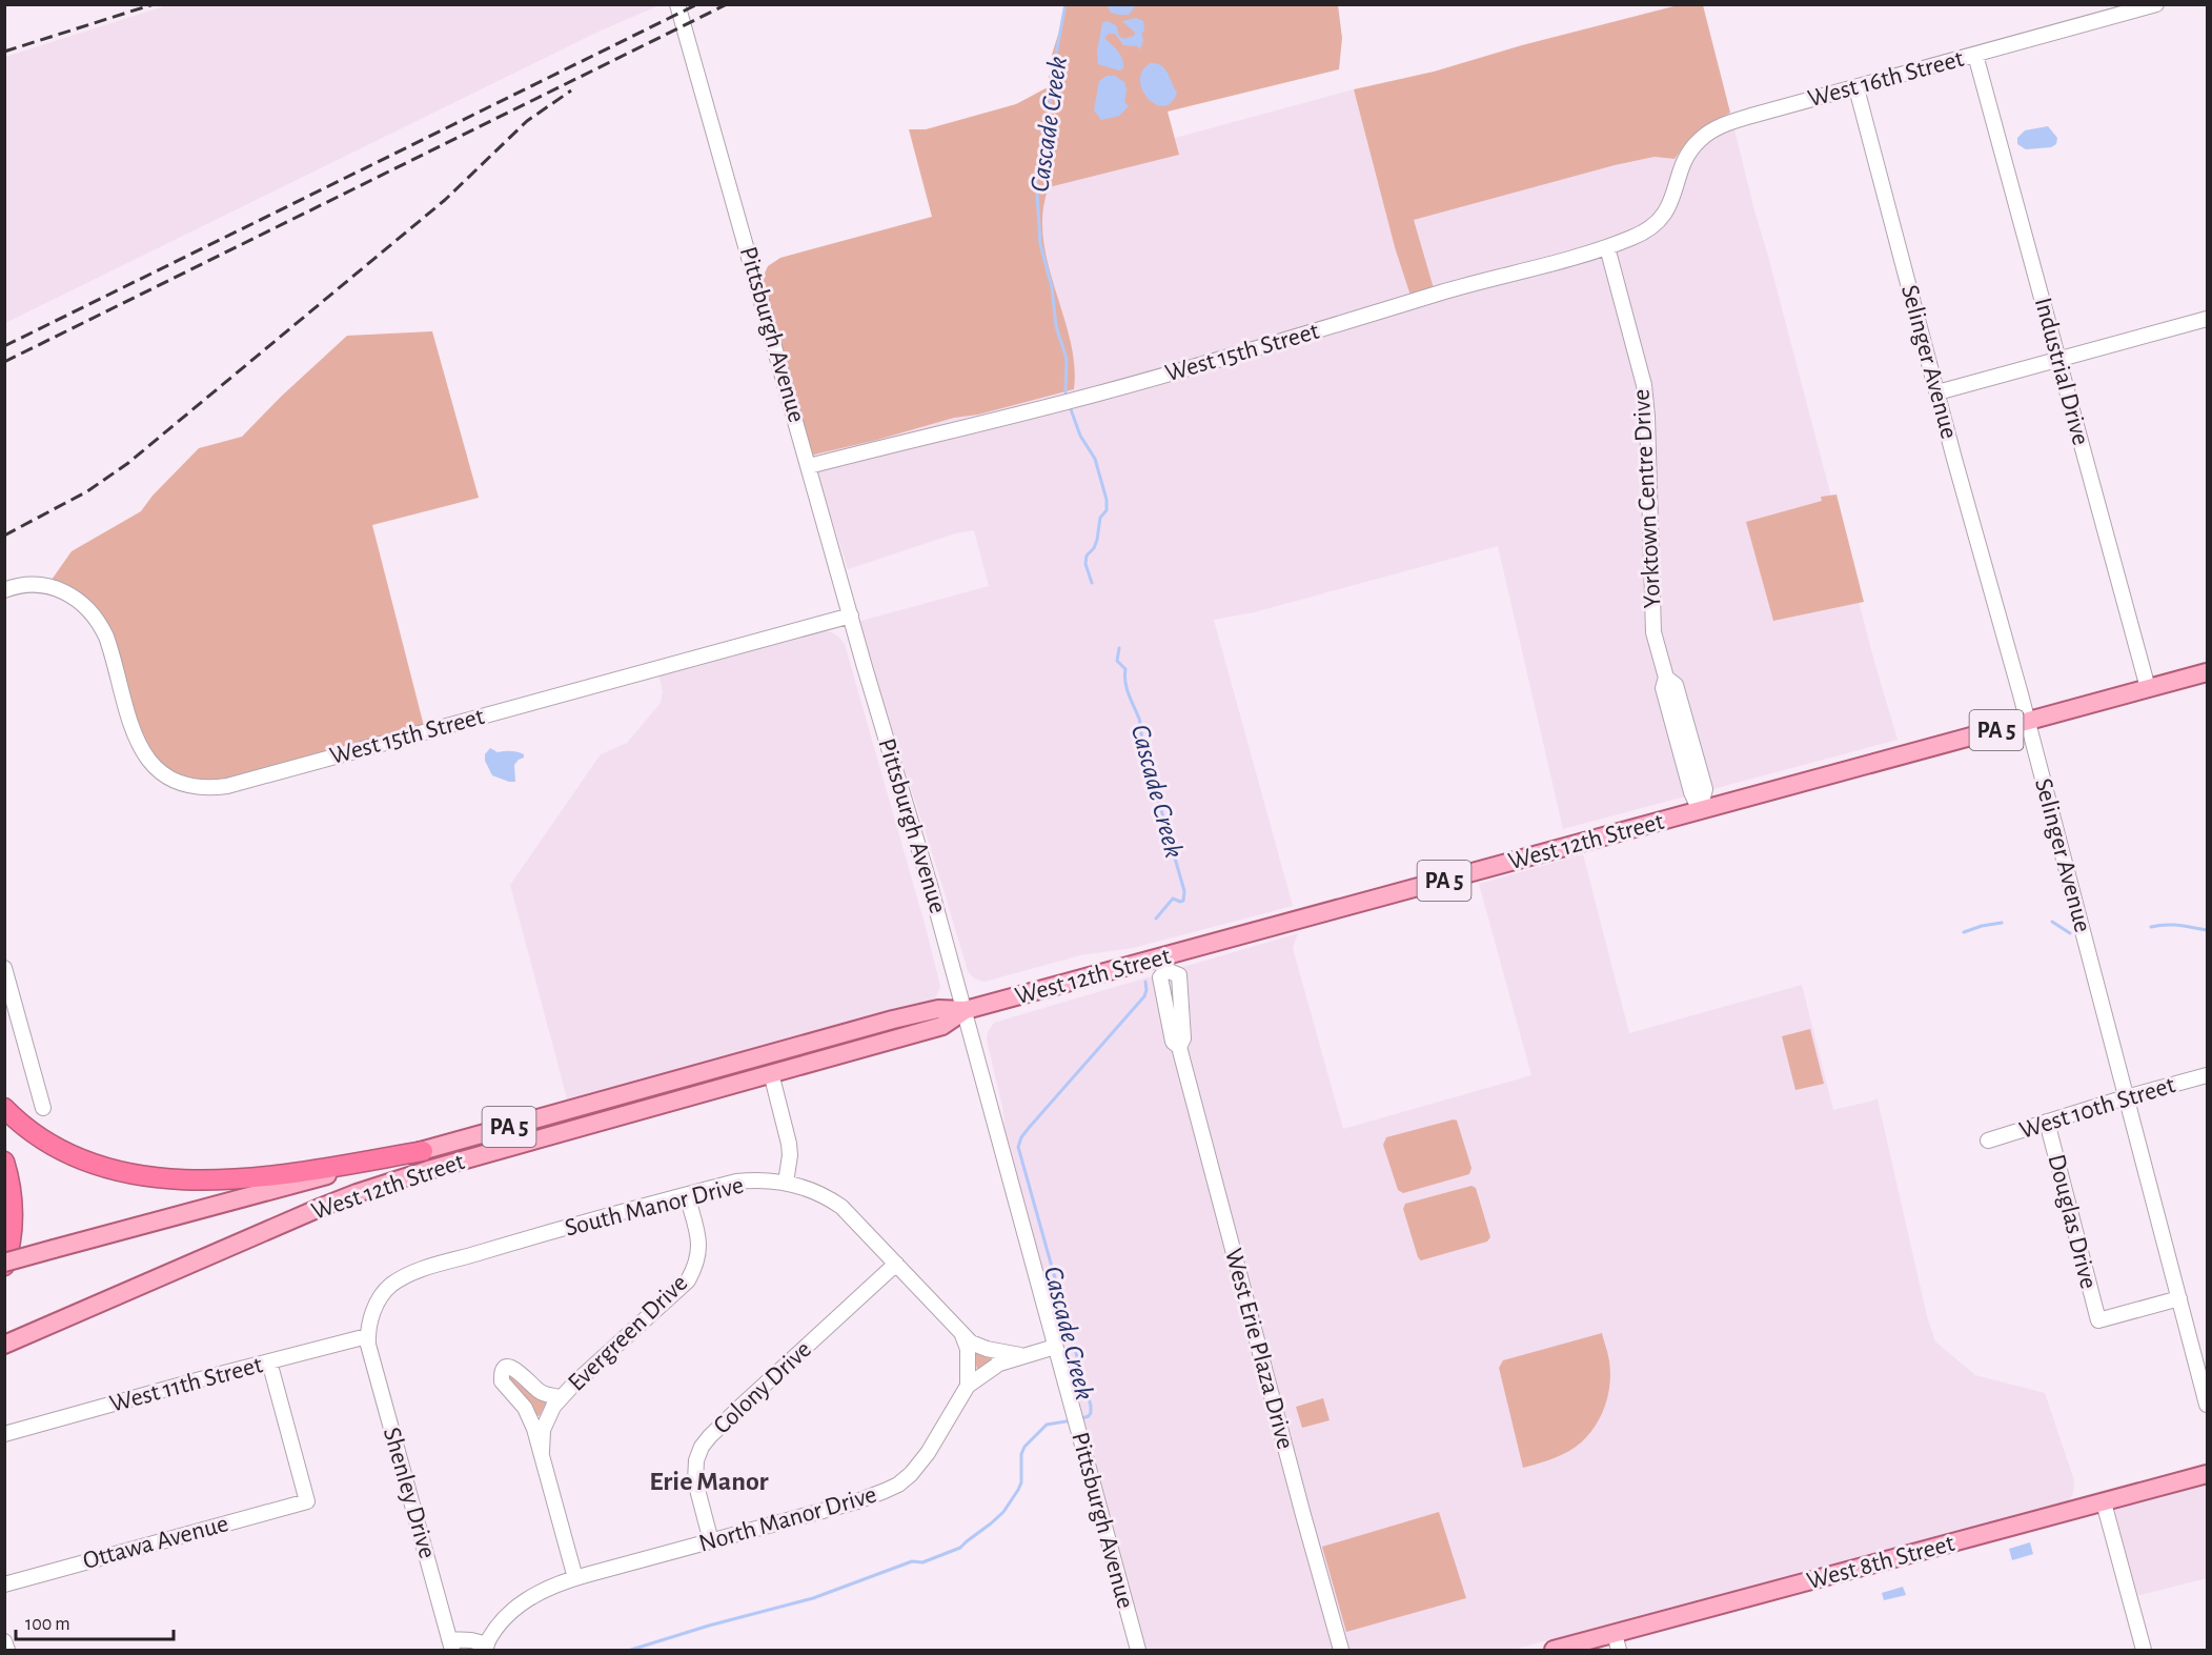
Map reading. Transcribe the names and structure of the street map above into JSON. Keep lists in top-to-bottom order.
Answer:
{
  "streets": {
    "main road": ["PA 5", "West 12th Street", "West 8th Street"],
    "street": [
      "West 16th Street",
      "Pittsburgh Avenue",
      "West 15th Street",
      "Selinger Avenue",
      "Industrial Drive",
      "Yorktown Centre Drive",
      "West 10th Street",
      "South Manor Drive",
      "Douglas Drive",
      "Evergreen Drive",
      "West Erie Plaza Drive",
      "West 11th Street",
      "Colony Drive",
      "Shenley Drive",
      "North Manor Drive",
      "Ottawa Avenue"
    ]
  },
  "crossings": [
    ["West 16th Street", "West 15th Street"],
    ["West 16th Street", "Selinger Avenue"],
    ["West 16th Street", "Industrial Drive"],
    ["Pittsburgh Avenue", "West 15th Street"],
    ["Pittsburgh Avenue", "West 12th Street"],
    ["Pittsburgh Avenue", "North Manor Drive"],
    ["West 15th Street", "Yorktown Centre Drive"],
    ["Selinger Avenue", "West 12th Street"],
    ["Selinger Avenue", "West 10th Street"],
    ["Selinger Avenue", "Douglas Drive"],
    ["Industrial Drive", "West 12th Street"],
    ["Yorktown Centre Drive", "West 12th Street"],
    ["West 12th Street", "West Erie Plaza Drive"],
    ["West 10th Street", "Douglas Drive"],
    ["South Manor Drive", "Evergreen Drive"],
    ["South Manor Drive", "West 11th Street"],
    ["South Manor Drive", "Colony Drive"],
    ["South Manor Drive", "Shenley Drive"],
    ["South Manor Drive", "North Manor Drive"],
    ["Evergreen Drive", "North Manor Drive"],
    ["West 11th Street", "Shenley Drive"],
    ["West 11th Street", "Ottawa Avenue"],
    ["Colony Drive", "North Manor Drive"],
    ["Shenley Drive", "North Manor Drive"]
  ],
  "districts": ["Erie Manor"],
  "water": ["Cascade Creek"],
  "scale_bar": "100 m"
}
